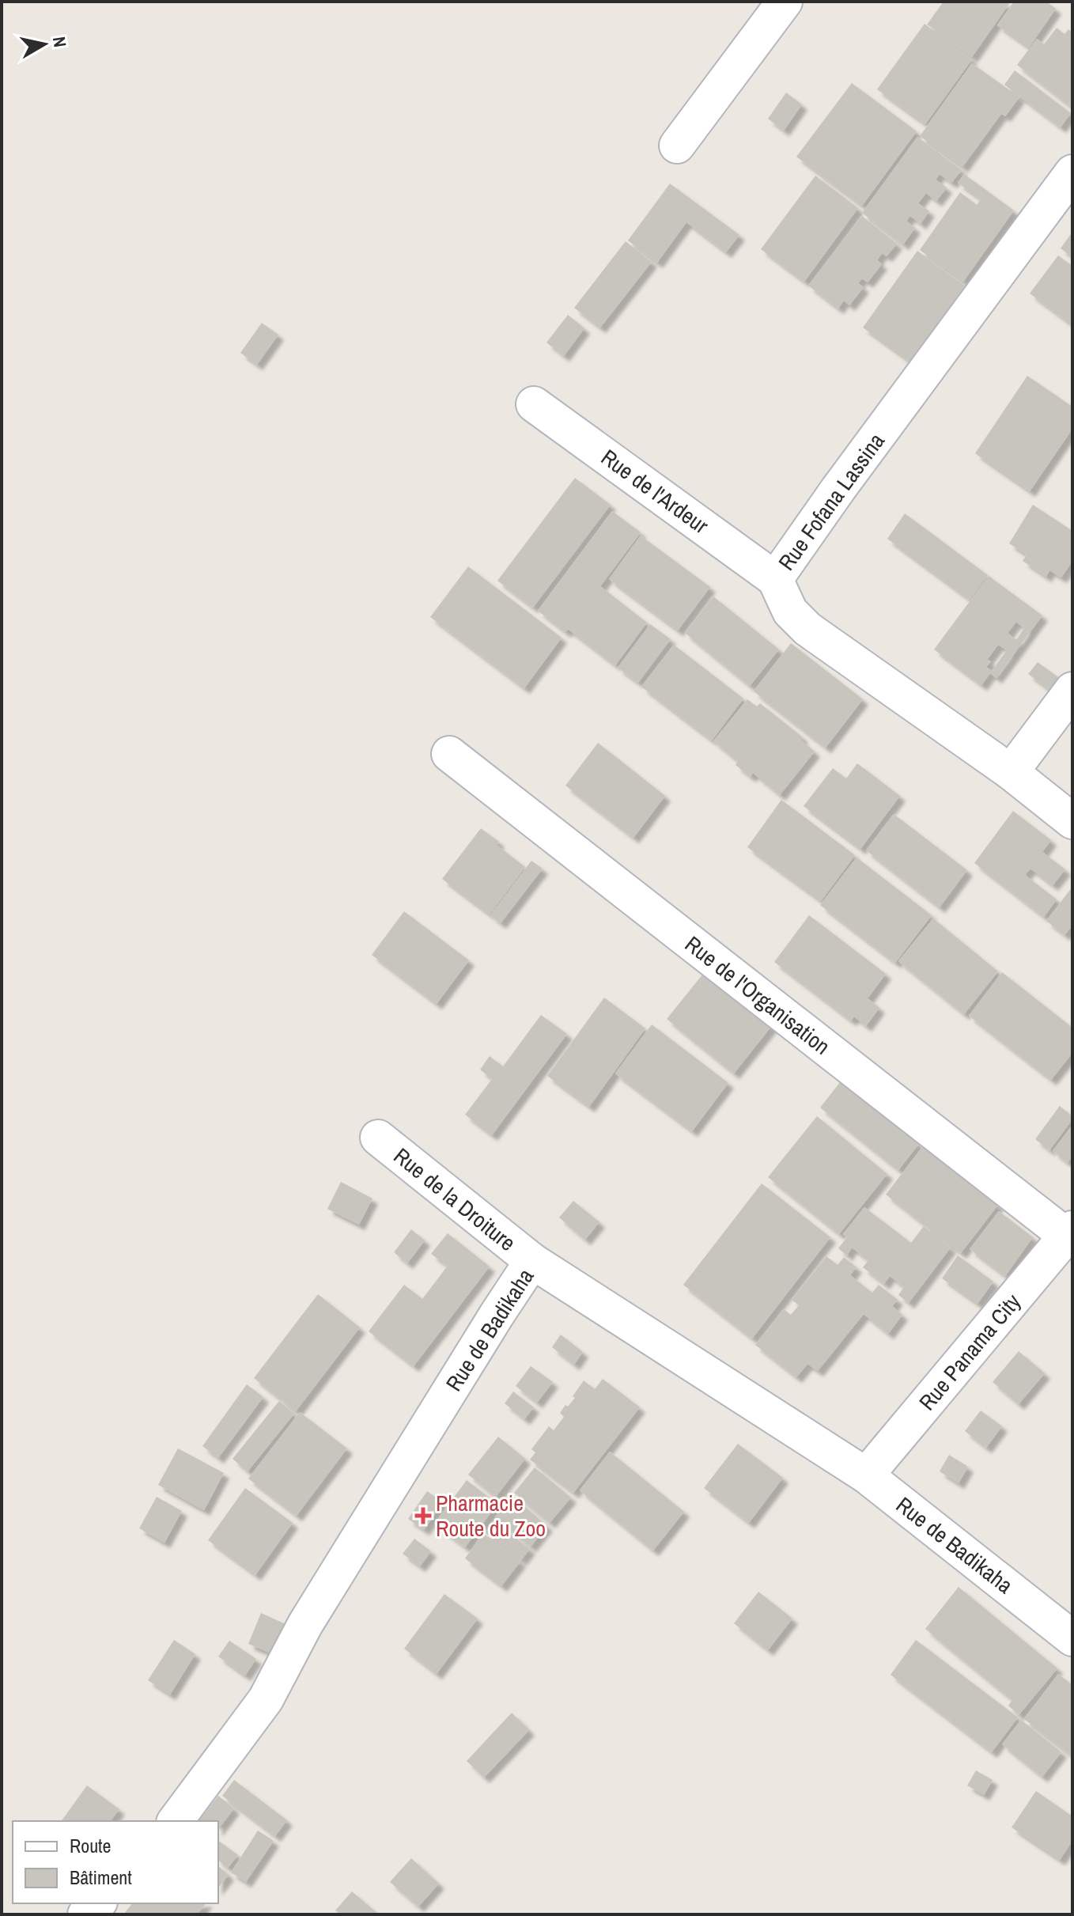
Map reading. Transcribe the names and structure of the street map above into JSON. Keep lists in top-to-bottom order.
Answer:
{
  "streets": {
    "street": [
      "Rue de l'Ardeur",
      "Rue Fofana Lassina",
      "Rue de l'Organisation",
      "Rue de la Droiture",
      "Rue de Badikaha",
      "Rue Panama City"
    ]
  },
  "crossings": [
    ["Rue de l'Ardeur", "Rue Fofana Lassina"],
    ["Rue de l'Organisation", "Rue Panama City"],
    ["Rue de la Droiture", "Rue de Badikaha"],
    ["Rue de Badikaha", "Rue Panama City"]
  ],
  "places": {
    "health": ["Pharmacie Route du Zoo"]
  },
  "legend": ["Route", "Bâtiment"],
  "north": "right"
}
